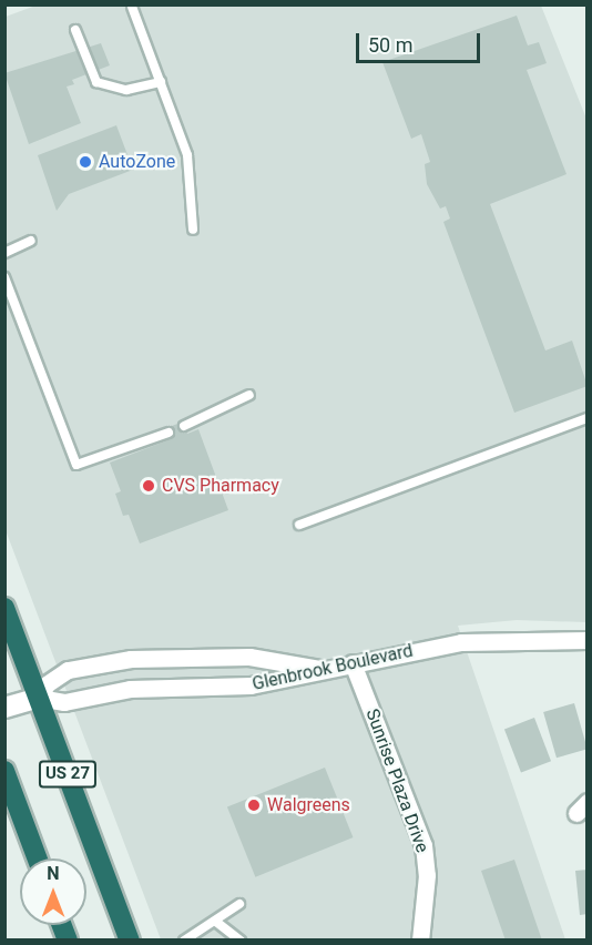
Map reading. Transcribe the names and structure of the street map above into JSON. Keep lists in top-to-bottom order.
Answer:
{
  "streets": {
    "highway": ["US 27"],
    "street": ["Glenbrook Boulevard", "Sunrise Plaza Drive"]
  },
  "crossings": [
    ["Glenbrook Boulevard", "US 27"],
    ["Glenbrook Boulevard", "Sunrise Plaza Drive"]
  ],
  "places": ["AutoZone", "CVS Pharmacy", "Walgreens"],
  "scale_bar": "50 m",
  "north": "top"
}
